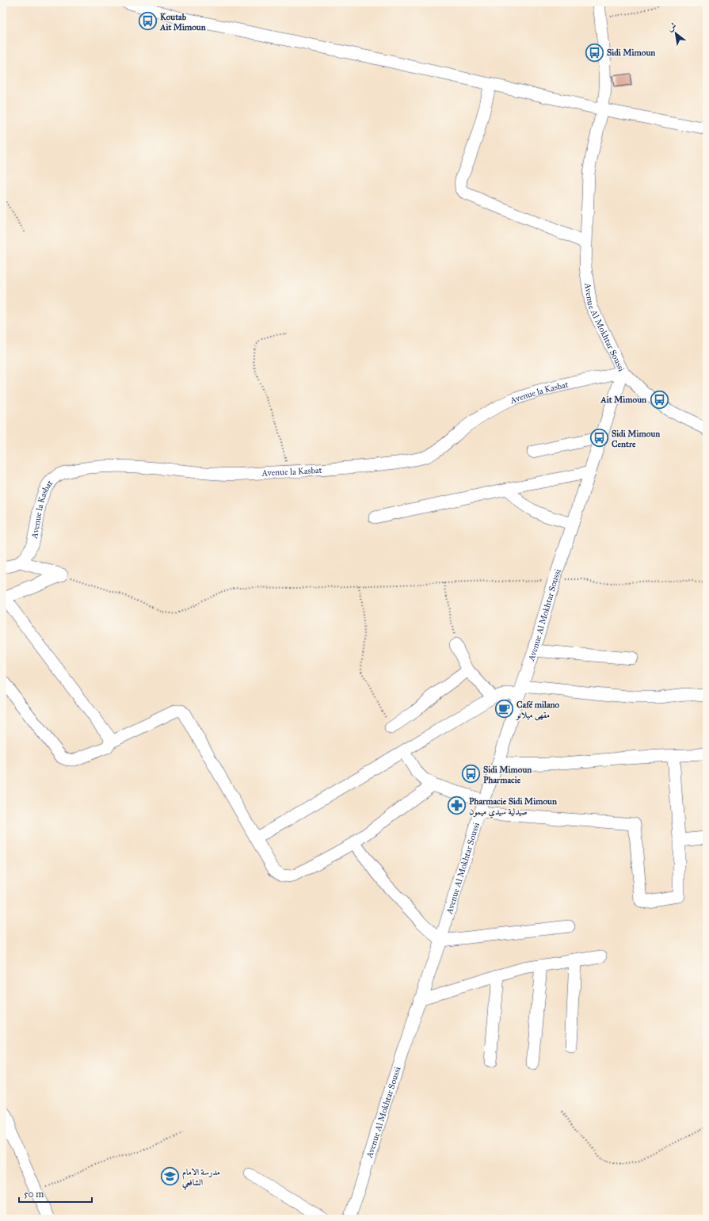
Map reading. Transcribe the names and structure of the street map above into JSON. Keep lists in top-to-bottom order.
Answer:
{
  "streets": {
    "street": ["Avenue Al Mokhtar Soussi", "Avenue la Kasbat"]
  },
  "crossings": [
    ["Avenue Al Mokhtar Soussi", "Avenue la Kasbat"]
  ],
  "places": {
    "bus stop": [
      "Koutab Ait Mimoun",
      "Sidi Mimoun",
      "Ait Mimoun",
      "Sidi Mimoun Centre",
      "Sidi Mimoun Pharmacie"
    ],
    "cafe": ["Café milano مقهى ميلانو"],
    "pharmacy": ["Pharmacie Sidi Mimoun صيدلية سيدي ميمون"],
    "school or university": ["مدرسة الامام الشافعي"]
  },
  "scale_bar": "50 m",
  "north": "top left"
}
